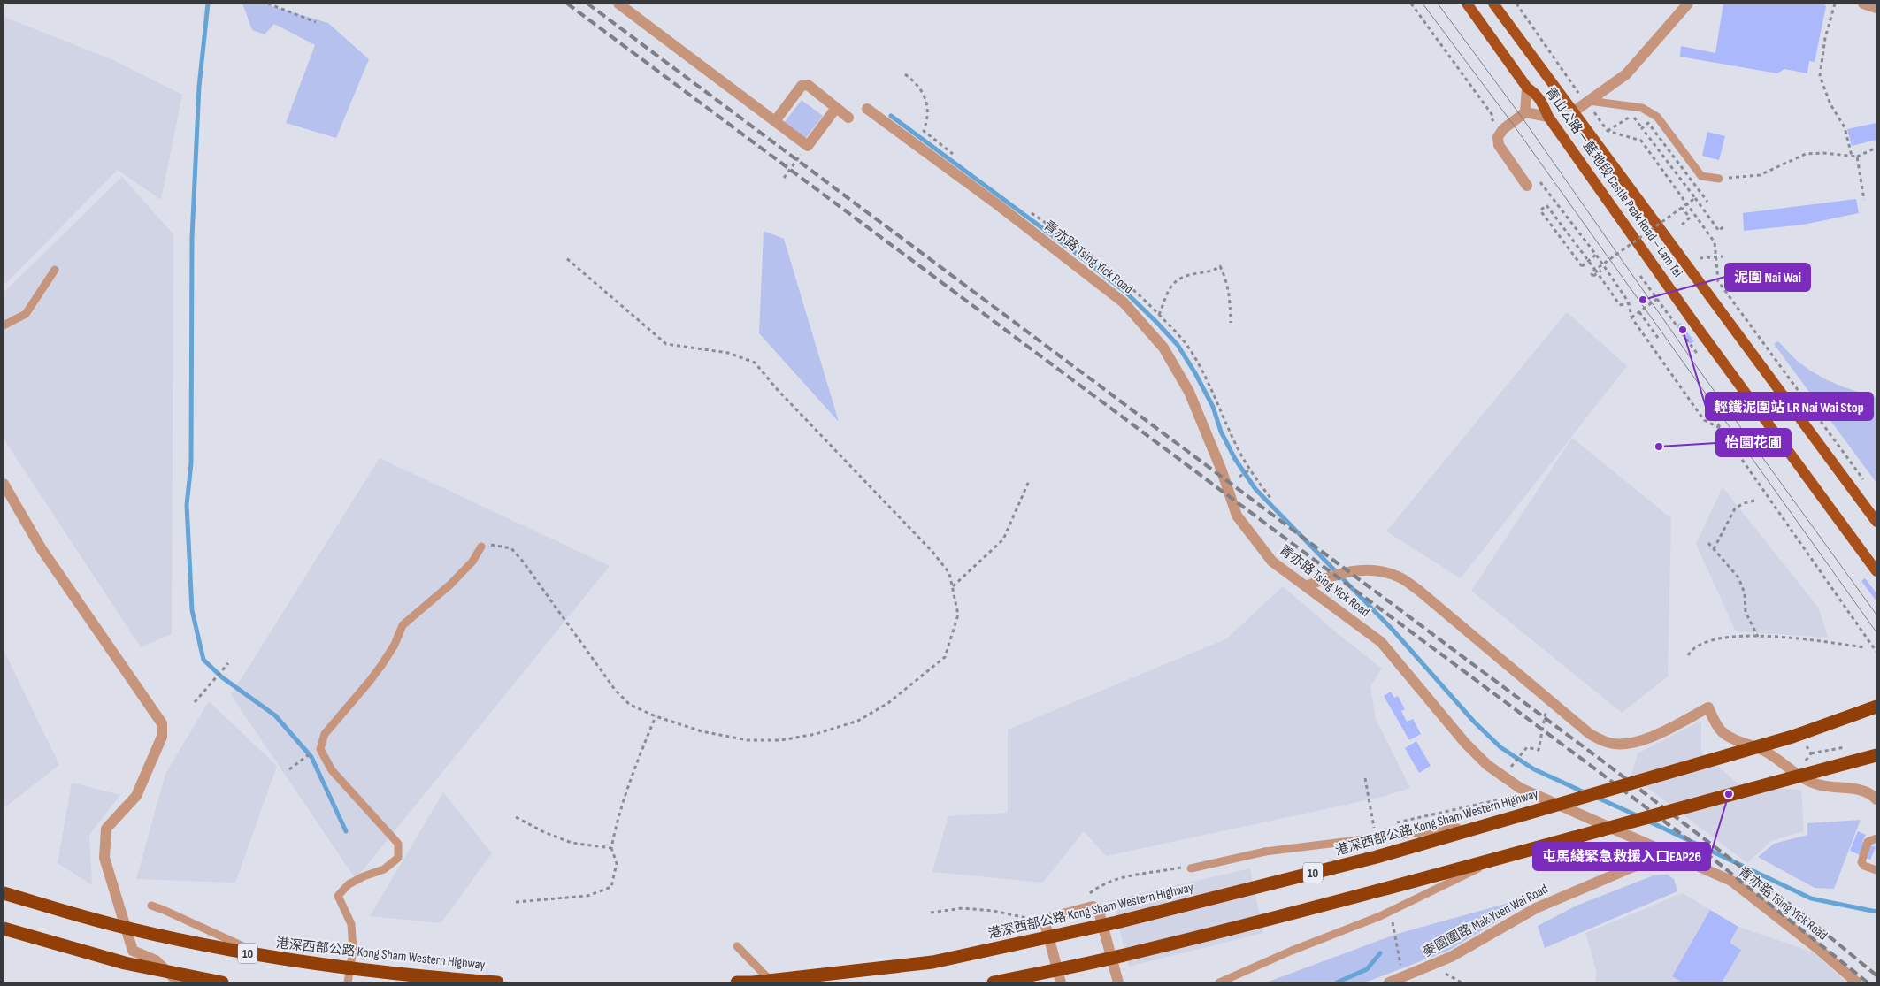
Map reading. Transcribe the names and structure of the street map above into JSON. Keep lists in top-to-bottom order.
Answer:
{
  "streets": {
    "highway": ["港深西部公路 Kong Sham Western Highway", "10"],
    "main road": ["青山公路－藍地段 Castle Peak Road – Lam Tei"],
    "street": ["青亦路 Tsing Yick Road", "麥園圍路 Mak Yuen Wai Road"]
  },
  "crossings": [
    ["青亦路 Tsing Yick Road", "麥園圍路 Mak Yuen Wai Road"]
  ],
  "places": [
    "泥圍 Nai Wai",
    "輕鐵泥圍站 LR Nai Wai Stop",
    "怡園花圃",
    "屯馬綫緊急救援入口EAP26"
  ]
}
